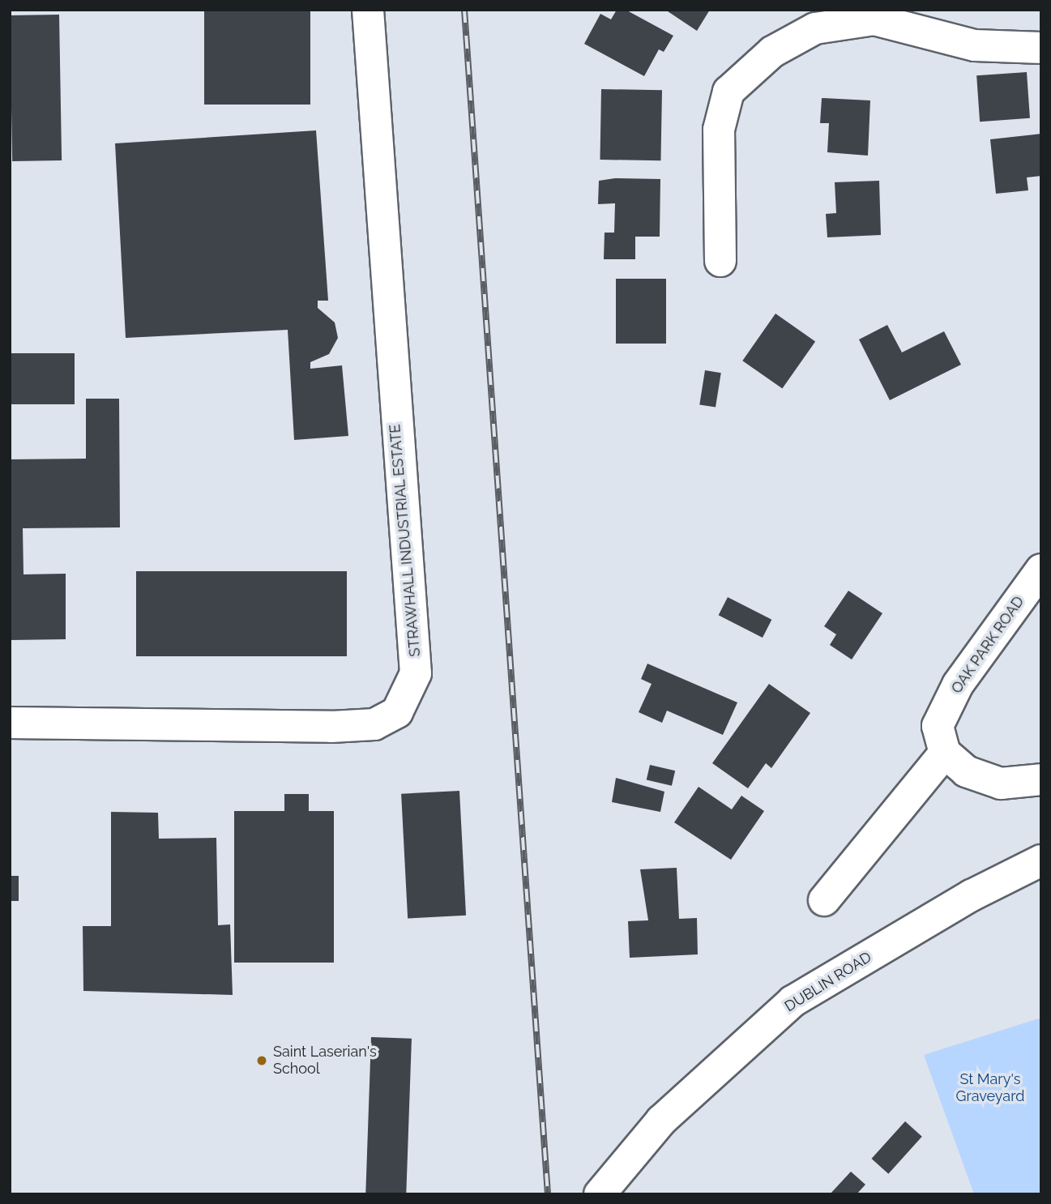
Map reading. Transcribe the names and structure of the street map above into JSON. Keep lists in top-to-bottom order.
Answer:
{
  "streets": {
    "street": ["STRAWHALL INDUSTRIAL ESTATE", "OAK PARK ROAD", "DUBLIN ROAD"]
  },
  "parks": ["St Mary's Graveyard"],
  "places": ["Saint Laserian's School"]
}
